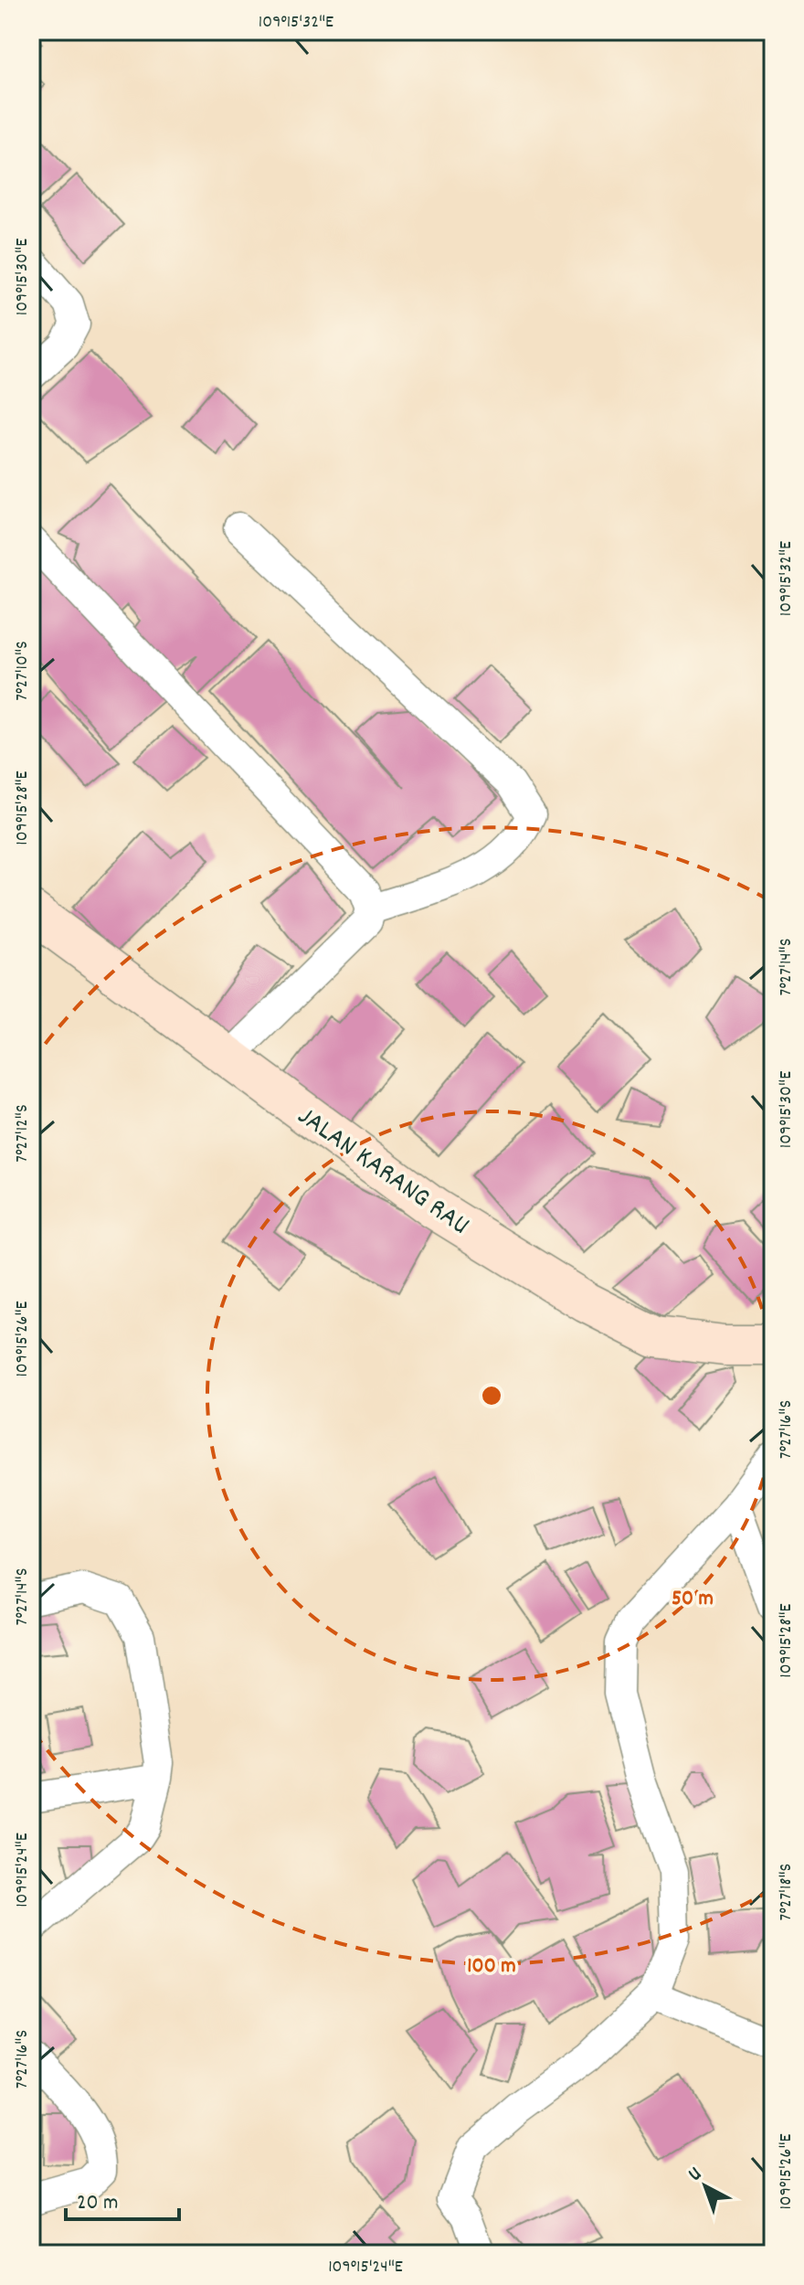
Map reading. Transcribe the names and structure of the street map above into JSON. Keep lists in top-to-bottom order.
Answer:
{
  "streets": {
    "street": ["JALAN KARANG RAU"]
  },
  "scale_bar": "20 m",
  "north": "top left",
  "coordinates": [
    "109°15'32\"E",
    "109°15'30\"E",
    "7°27'10\"S",
    "109°15'28\"E",
    "7°27'14\"S",
    "7°27'12\"S",
    "109°15'26\"E",
    "7°27'16\"S",
    "109°15'24\"E",
    "7°27'18\"S"
  ],
  "rings": ["50 m", "100 m"]
}
